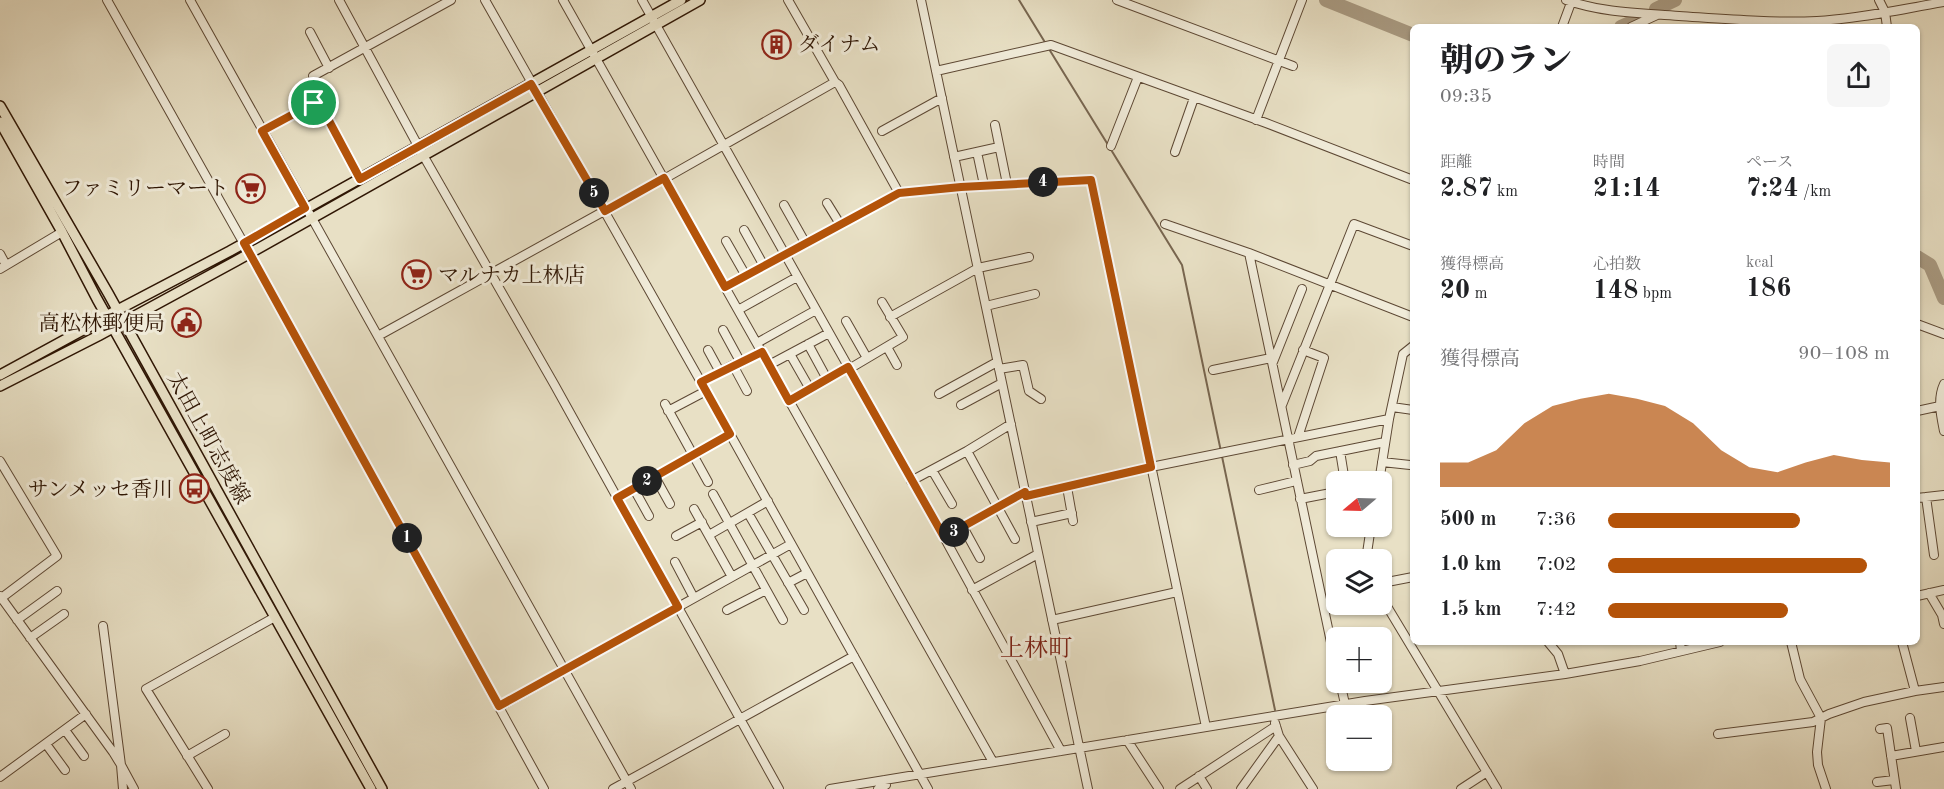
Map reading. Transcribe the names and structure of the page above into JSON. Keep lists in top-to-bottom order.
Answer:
{
  "streets": {
    "main road": ["太田上町志度線"]
  },
  "districts": ["上林町"],
  "places": {
    "building": ["ダイナム"],
    "supermarket": ["ファミリーマート", "マルナカ上林店"],
    "public building": ["高松林郵便局"],
    "bus stop": ["サンメッセ香川"]
  },
  "north": "left",
  "page": {
    "heading": ["朝のラン", "09:35"],
    "stats": [
      ["距離", "2.87 km"],
      ["時間", "21:14"],
      ["ペース", "7:24 /km"],
      ["獲得標高", "20 m"],
      ["心拍数", "148 bpm"],
      ["kcal", "186"]
    ],
    "pins": [
      "4",
      "5",
      "2",
      "3",
      "1"
    ],
    "chart": ["獲得標高", "90–108 m"],
    "map_buttons": ["+", "−"],
    "list": [
      {
        "name": "500 m",
        "note": "7:36"
      },
      {
        "name": "1.0 km",
        "note": "7:02"
      },
      {
        "name": "1.5 km",
        "note": "7:42"
      }
    ]
  }
}
